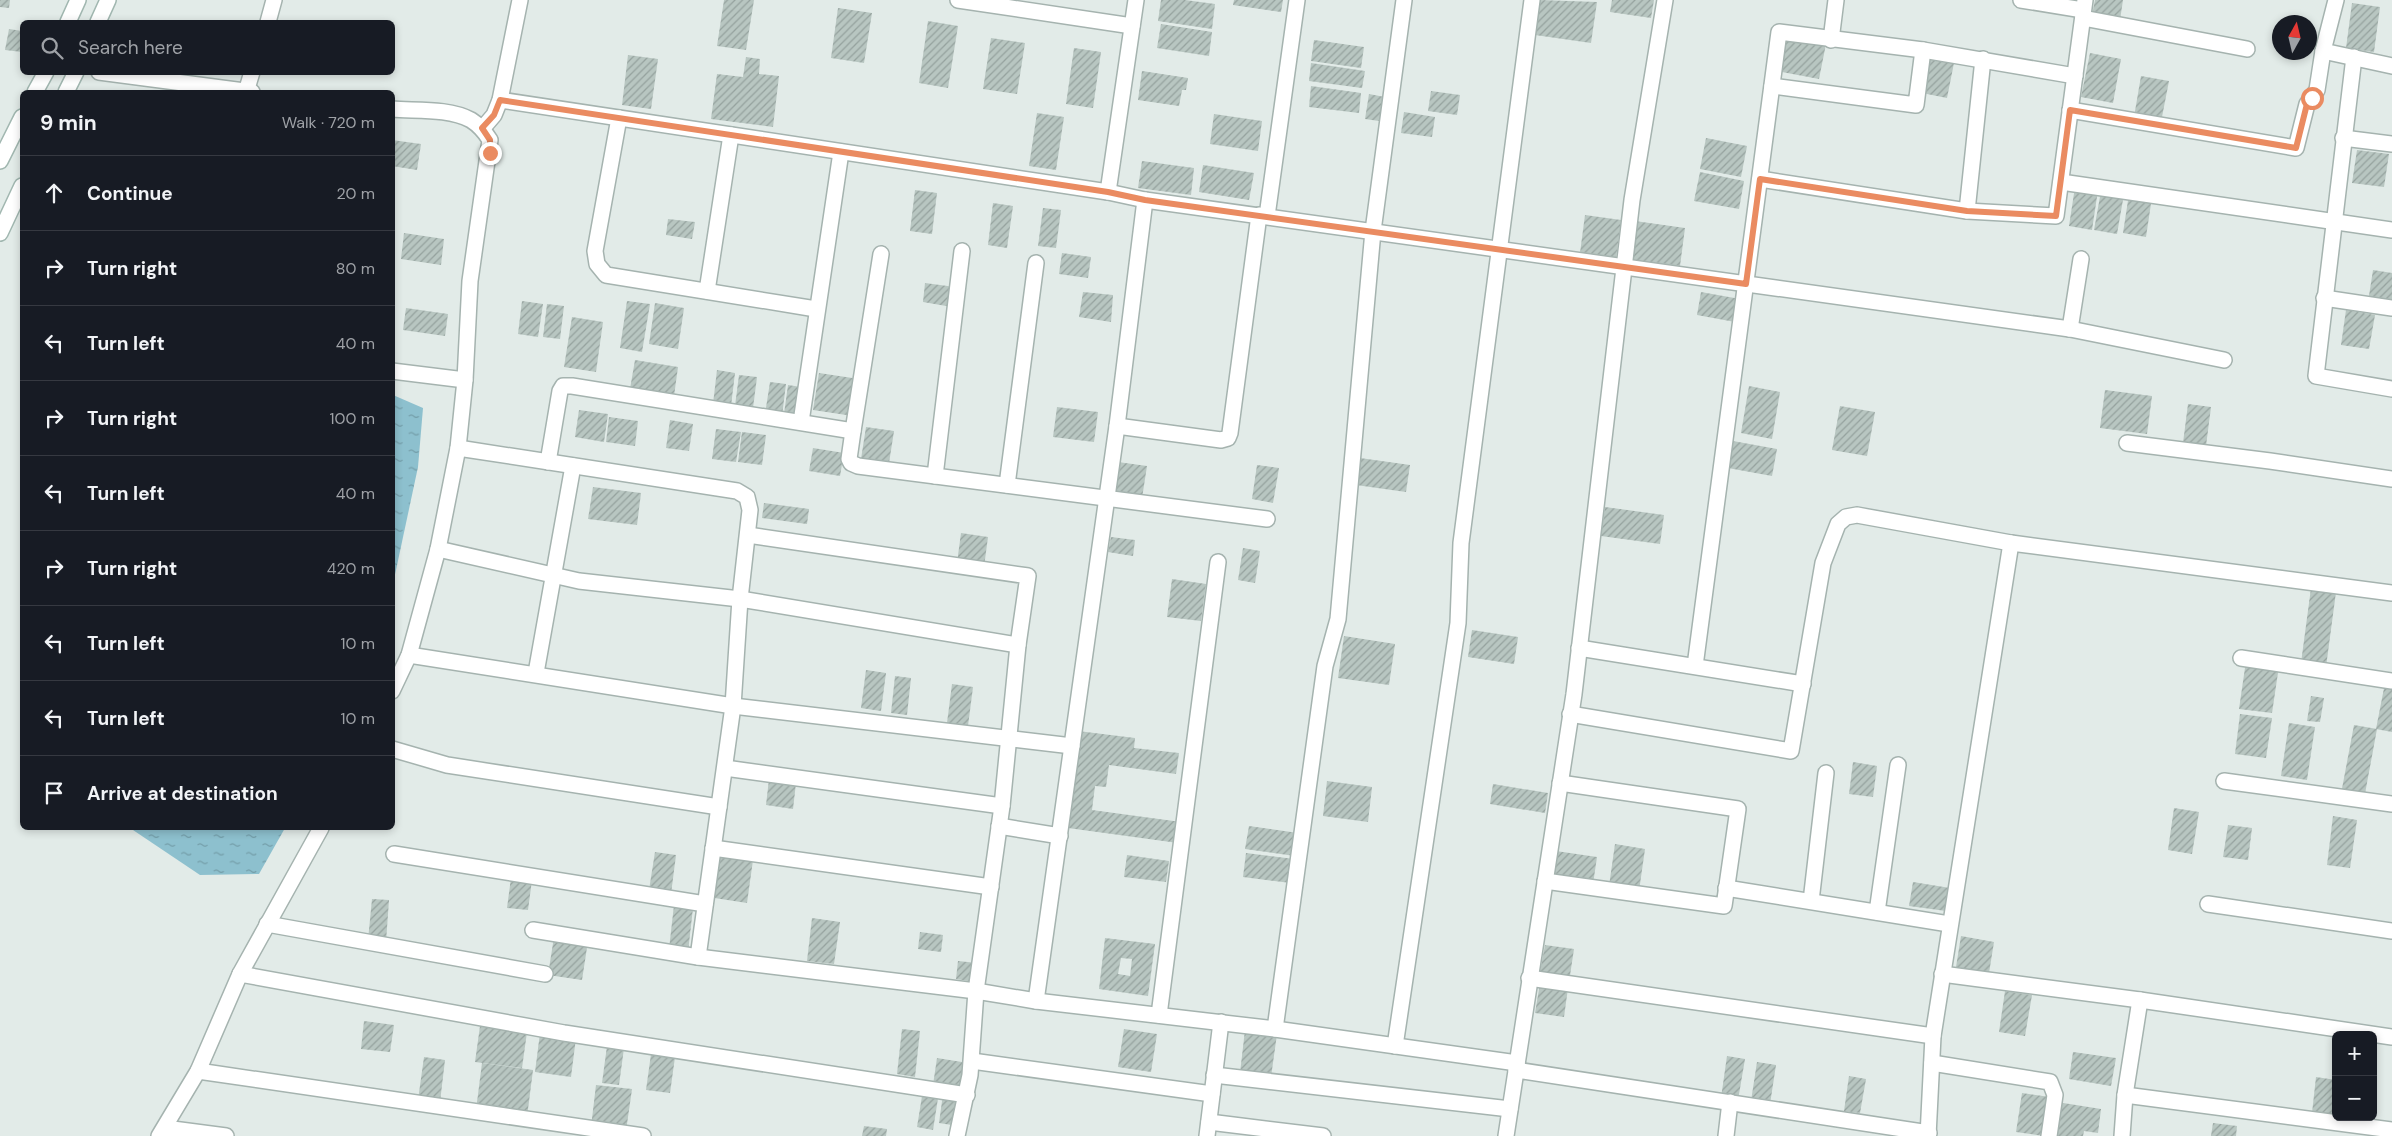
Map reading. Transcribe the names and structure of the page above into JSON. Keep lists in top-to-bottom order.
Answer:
{
  "north": "top",
  "page": {
    "search": "Search here",
    "heading": ["9 min", "Walk · 720 m"],
    "list": [
      ["Continue", "20 m"],
      ["Turn right", "80 m"],
      ["Turn left", "40 m"],
      ["Turn right", "100 m"],
      ["Turn left", "40 m"],
      ["Turn right", "420 m"],
      ["Turn left", "10 m"],
      ["Turn left", "10 m"],
      "Arrive at destination"
    ],
    "map_buttons": ["+", "−"]
  }
}
